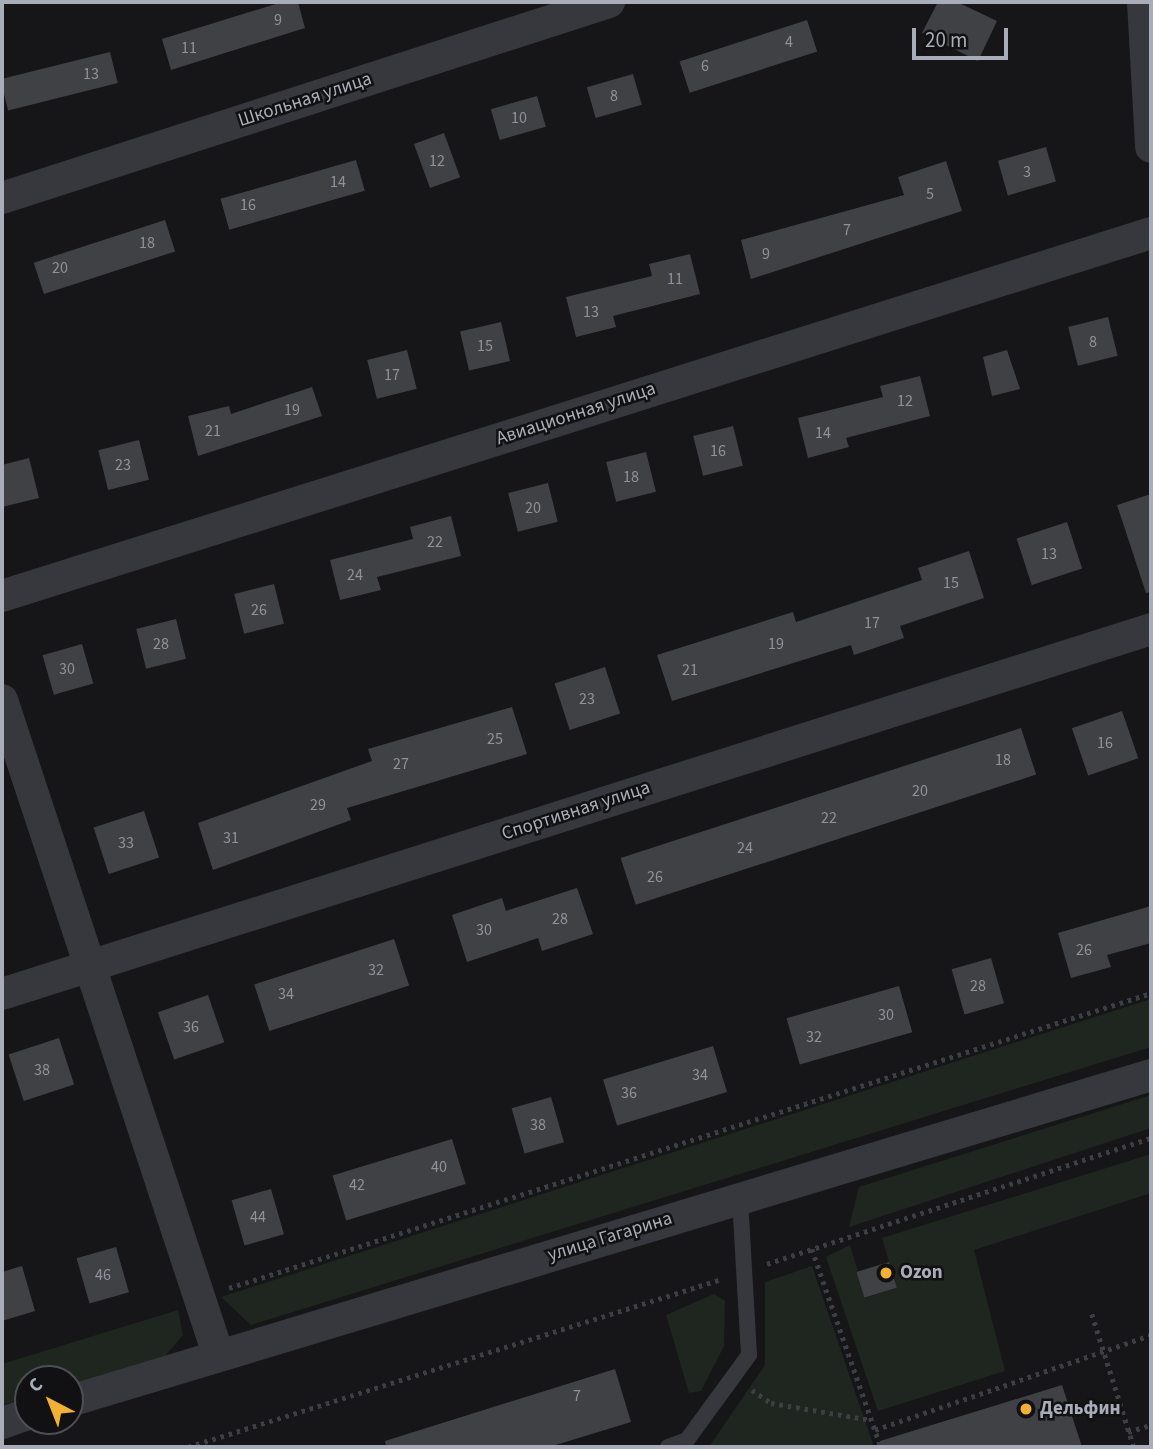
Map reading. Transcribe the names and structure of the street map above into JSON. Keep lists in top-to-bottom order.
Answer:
{
  "streets": {
    "street": [
      "Школьная улица",
      "Авиационная улица",
      "Спортивная улица",
      "улица Гагарина"
    ]
  },
  "places": ["Ozon", "Дельфин"],
  "house_numbers": [
    "9",
    "4",
    "11",
    "6",
    "13",
    "8",
    "10",
    "12",
    "3",
    "14",
    "5",
    "16",
    "7",
    "18",
    "9",
    "20",
    "11",
    "13",
    "8",
    "15",
    "17",
    "12",
    "19",
    "21",
    "14",
    "16",
    "23",
    "18",
    "20",
    "22",
    "13",
    "24",
    "15",
    "26",
    "17",
    "28",
    "19",
    "30",
    "21",
    "23",
    "25",
    "16",
    "18",
    "27",
    "20",
    "29",
    "22",
    "31",
    "33",
    "24",
    "26",
    "28",
    "30",
    "26",
    "32",
    "28",
    "34",
    "30",
    "36",
    "32",
    "38",
    "34",
    "36",
    "38",
    "40",
    "42",
    "44",
    "46",
    "7"
  ],
  "scale_bar": "20 m",
  "north": "top left"
}
